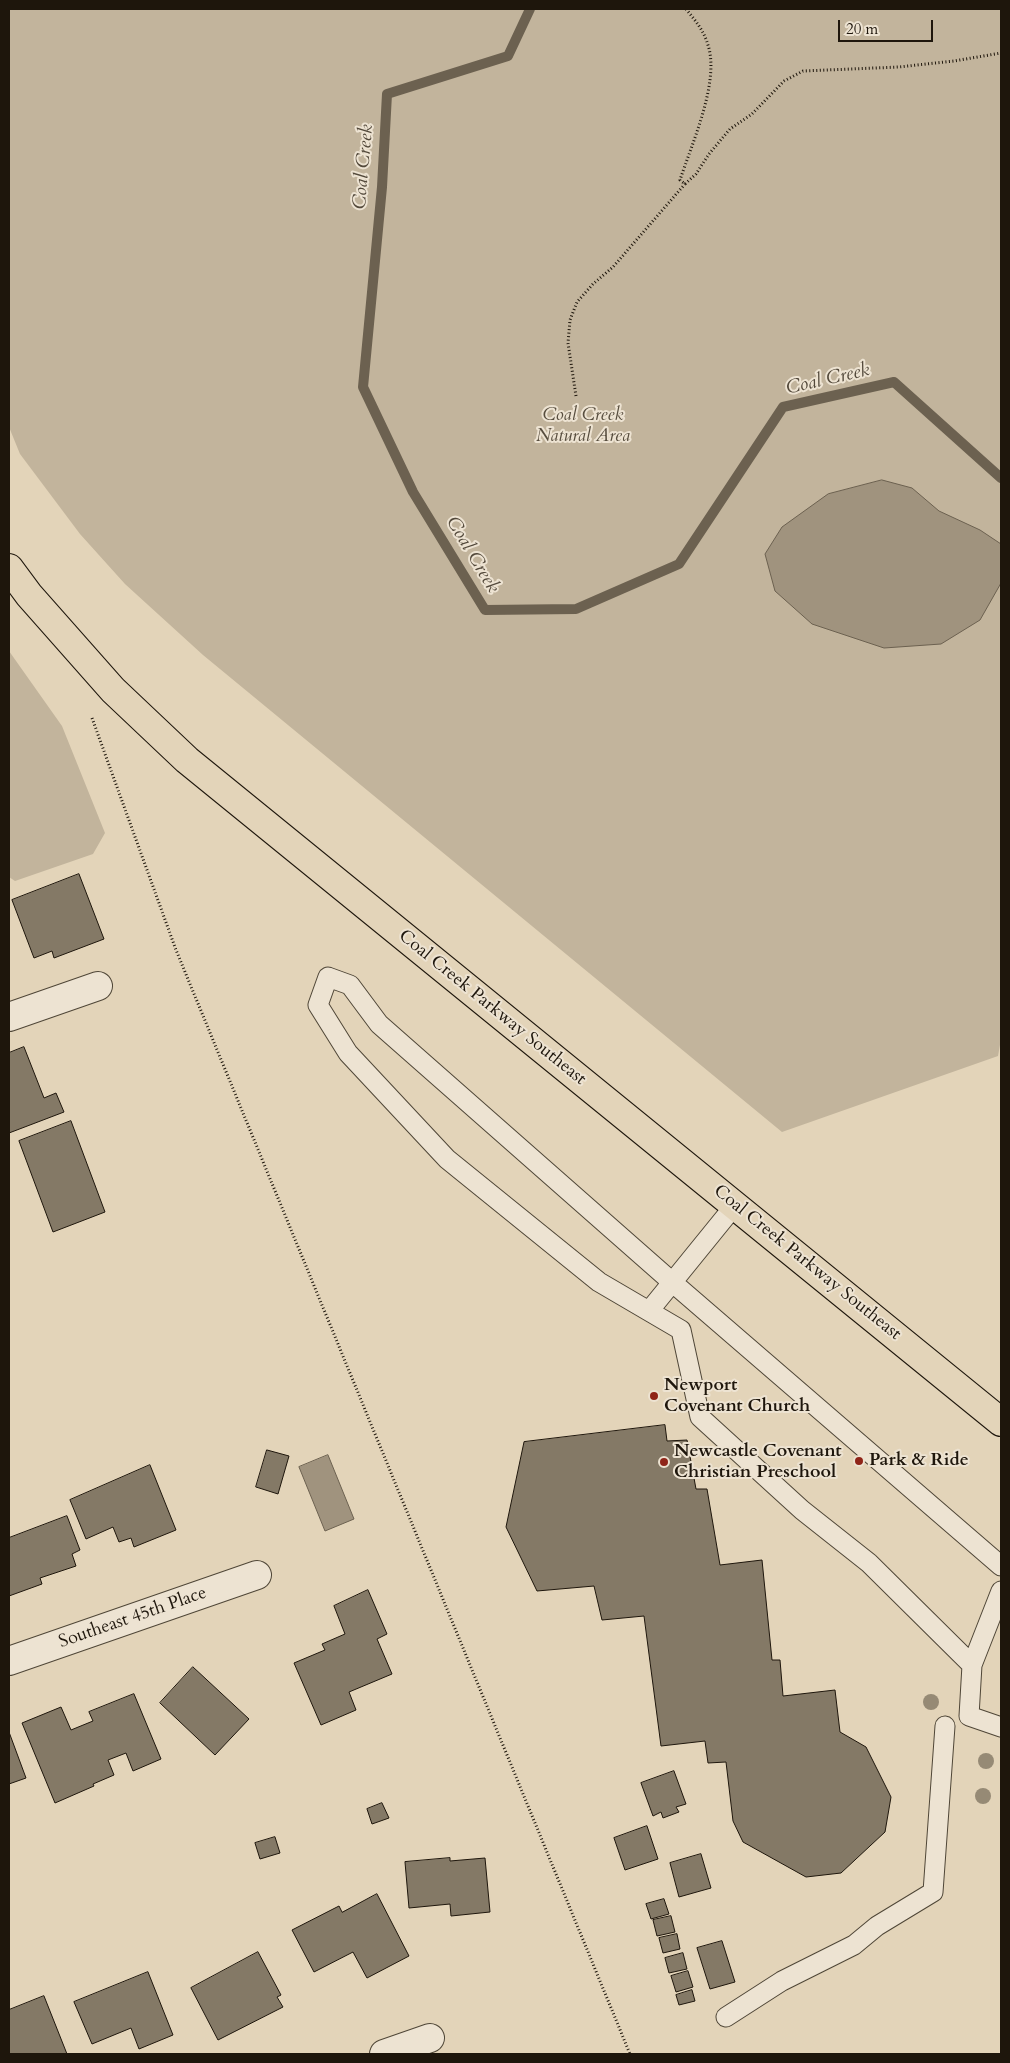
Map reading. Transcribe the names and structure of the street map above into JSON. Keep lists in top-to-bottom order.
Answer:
{
  "streets": {
    "main road": ["Coal Creek Parkway Southeast"],
    "street": ["Southeast 45th Place"]
  },
  "water": ["Coal Creek"],
  "parks": ["Coal Creek Natural Area"],
  "places": ["Newport Covenant Church", "Park & Ride", "Newcastle Covenant Christian Preschool"],
  "scale_bar": "20 m"
}
